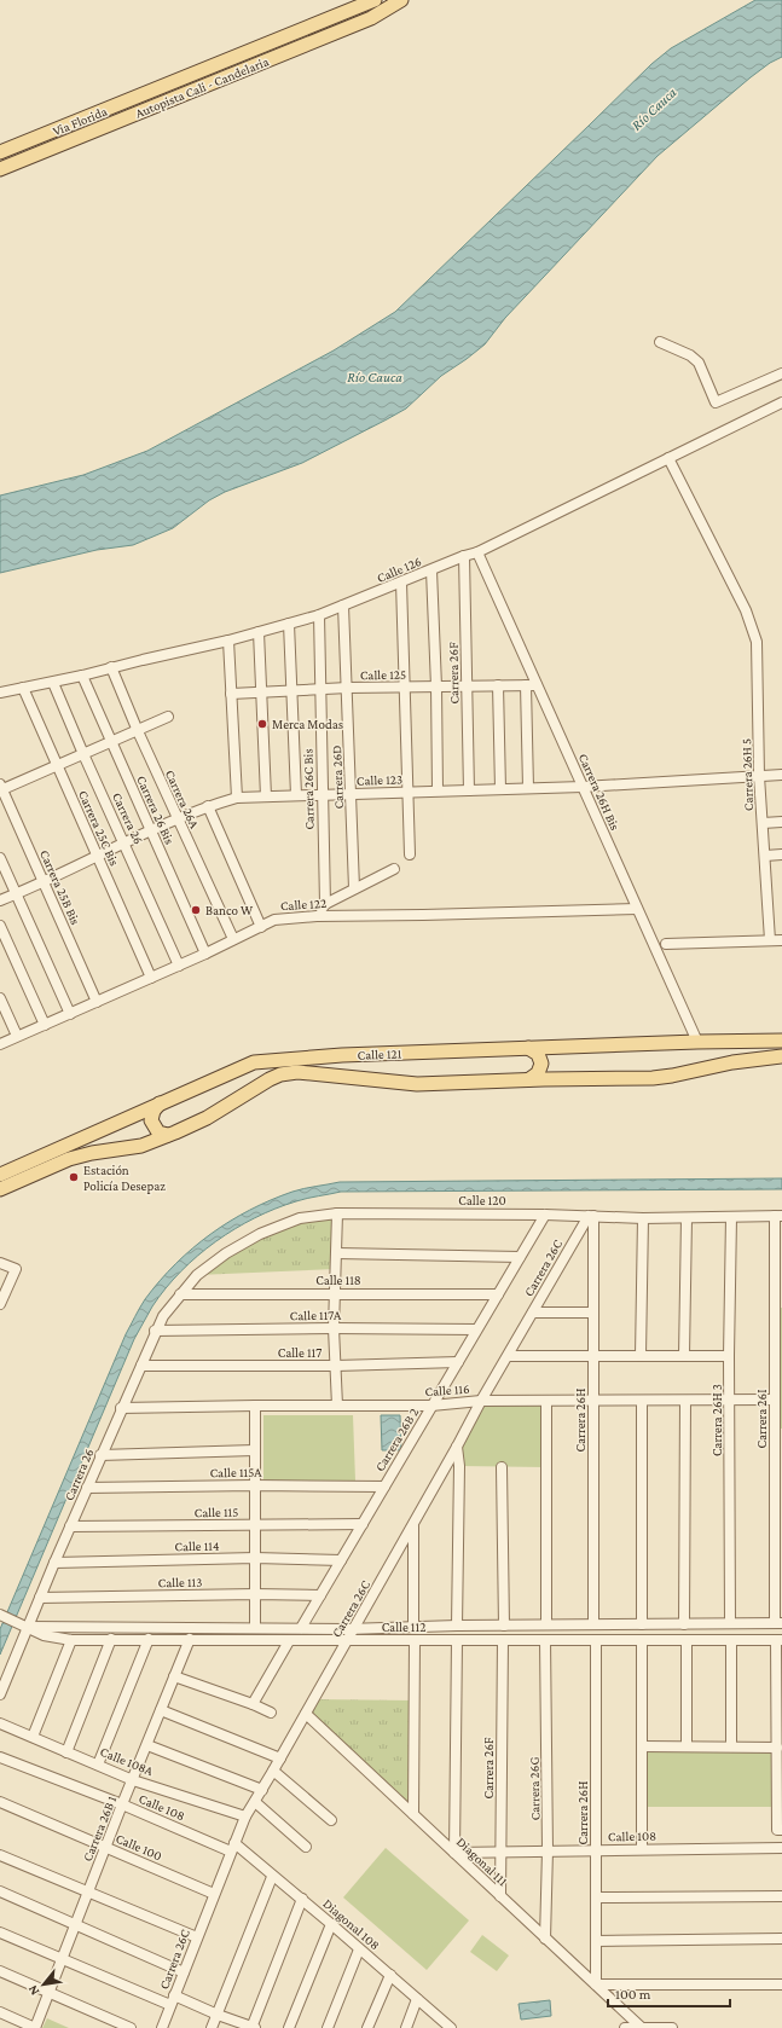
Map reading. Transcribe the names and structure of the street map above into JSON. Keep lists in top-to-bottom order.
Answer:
{
  "streets": {
    "main road": ["Autopista Cali - Candelaria", "Via Florida", "Calle 121"],
    "street": [
      "Calle 126",
      "Carrera 26F",
      "Calle 125",
      "Carrera 26H 5",
      "Carrera 26D",
      "Calle 123",
      "Carrera 26C Bis",
      "Carrera 26H Bis",
      "Carrera 26A",
      "Carrera 26 Bis",
      "Carrera 26",
      "Carrera 25C Bis",
      "Carrera 25B Bis",
      "Calle 122",
      "Calle 120",
      "Carrera 26C",
      "Calle 118",
      "Calle 117A",
      "Calle 117",
      "Calle 116",
      "Carrera 26I",
      "Carrera 26H",
      "Carrera 26H 3",
      "Carrera 26B 2",
      "Calle 115A",
      "Calle 115",
      "Calle 114",
      "Calle 113",
      "Calle 112",
      "Calle 108A",
      "Carrera 26G",
      "Calle 108",
      "Carrera 26B 1",
      "Calle 100",
      "Diagonal 111",
      "Diagonal 108"
    ]
  },
  "crossings": [
    ["Calle 126", "Carrera 26F"],
    ["Calle 126", "Carrera 26H 5"],
    ["Calle 126", "Carrera 26D"],
    ["Calle 126", "Carrera 26C Bis"],
    ["Calle 126", "Carrera 26H Bis"],
    ["Calle 126", "Carrera 26A"],
    ["Calle 126", "Carrera 26 Bis"],
    ["Calle 126", "Carrera 26"],
    ["Calle 126", "Carrera 25C Bis"],
    ["Carrera 26F", "Calle 125"],
    ["Carrera 26F", "Calle 123"],
    ["Carrera 26F", "Calle 112"],
    ["Carrera 26F", "Calle 108"],
    ["Carrera 26F", "Diagonal 111"],
    ["Calle 125", "Carrera 26D"],
    ["Calle 125", "Carrera 26C Bis"],
    ["Calle 125", "Carrera 26H Bis"],
    ["Carrera 26H 5", "Calle 123"],
    ["Carrera 26D", "Calle 123"],
    ["Calle 123", "Carrera 26C Bis"],
    ["Calle 123", "Carrera 26H Bis"],
    ["Calle 123", "Carrera 26A"],
    ["Calle 123", "Carrera 26 Bis"],
    ["Calle 123", "Carrera 26"],
    ["Calle 123", "Carrera 25C Bis"],
    ["Calle 123", "Carrera 25B Bis"],
    ["Carrera 26H Bis", "Calle 122"],
    ["Carrera 26H Bis", "Calle 121"],
    ["Carrera 26A", "Calle 122"],
    ["Carrera 26 Bis", "Calle 122"],
    ["Carrera 26", "Calle 122"],
    ["Carrera 26", "Calle 120"],
    ["Carrera 26", "Calle 118"],
    ["Carrera 26", "Calle 117A"],
    ["Carrera 26", "Calle 117"],
    ["Carrera 26", "Calle 116"],
    ["Carrera 26", "Calle 115A"],
    ["Carrera 26", "Calle 115"],
    ["Carrera 26", "Calle 114"],
    ["Carrera 26", "Calle 113"],
    ["Carrera 26", "Calle 112"],
    ["Carrera 25C Bis", "Calle 122"],
    ["Carrera 25B Bis", "Calle 122"],
    ["Calle 120", "Carrera 26C"],
    ["Calle 120", "Carrera 26I"],
    ["Calle 120", "Carrera 26H"],
    ["Calle 120", "Carrera 26H 3"],
    ["Calle 120", "Carrera 26B 2"],
    ["Carrera 26C", "Calle 116"],
    ["Carrera 26C", "Carrera 26H"],
    ["Carrera 26C", "Calle 112"],
    ["Carrera 26C", "Calle 108A"],
    ["Carrera 26C", "Calle 108"],
    ["Carrera 26C", "Calle 100"],
    ["Carrera 26C", "Diagonal 111"],
    ["Carrera 26C", "Diagonal 108"],
    ["Calle 118", "Carrera 26B 2"],
    ["Calle 117A", "Carrera 26B 2"],
    ["Calle 117", "Carrera 26B 2"],
    ["Calle 116", "Carrera 26I"],
    ["Calle 116", "Carrera 26H"],
    ["Calle 116", "Carrera 26H 3"],
    ["Calle 116", "Carrera 26B 2"],
    ["Carrera 26I", "Calle 112"],
    ["Carrera 26H", "Calle 112"],
    ["Carrera 26H", "Calle 108"],
    ["Carrera 26H", "Diagonal 111"],
    ["Carrera 26H 3", "Calle 112"],
    ["Carrera 26B 2", "Calle 115A"],
    ["Carrera 26B 2", "Calle 115"],
    ["Carrera 26B 2", "Calle 114"],
    ["Carrera 26B 2", "Calle 113"],
    ["Carrera 26B 2", "Calle 112"],
    ["Calle 112", "Carrera 26G"],
    ["Calle 112", "Carrera 26B 1"],
    ["Calle 108A", "Carrera 26B 1"],
    ["Carrera 26G", "Calle 108"],
    ["Carrera 26G", "Diagonal 111"],
    ["Calle 108", "Carrera 26B 1"],
    ["Calle 108", "Diagonal 111"],
    ["Calle 108", "Diagonal 108"],
    ["Carrera 26B 1", "Calle 100"]
  ],
  "water": ["Río Cauca"],
  "places": ["Merca Modas", "Banco W", "Estación Policía Desepaz"],
  "scale_bar": "100 m",
  "north": "bottom left"
}
